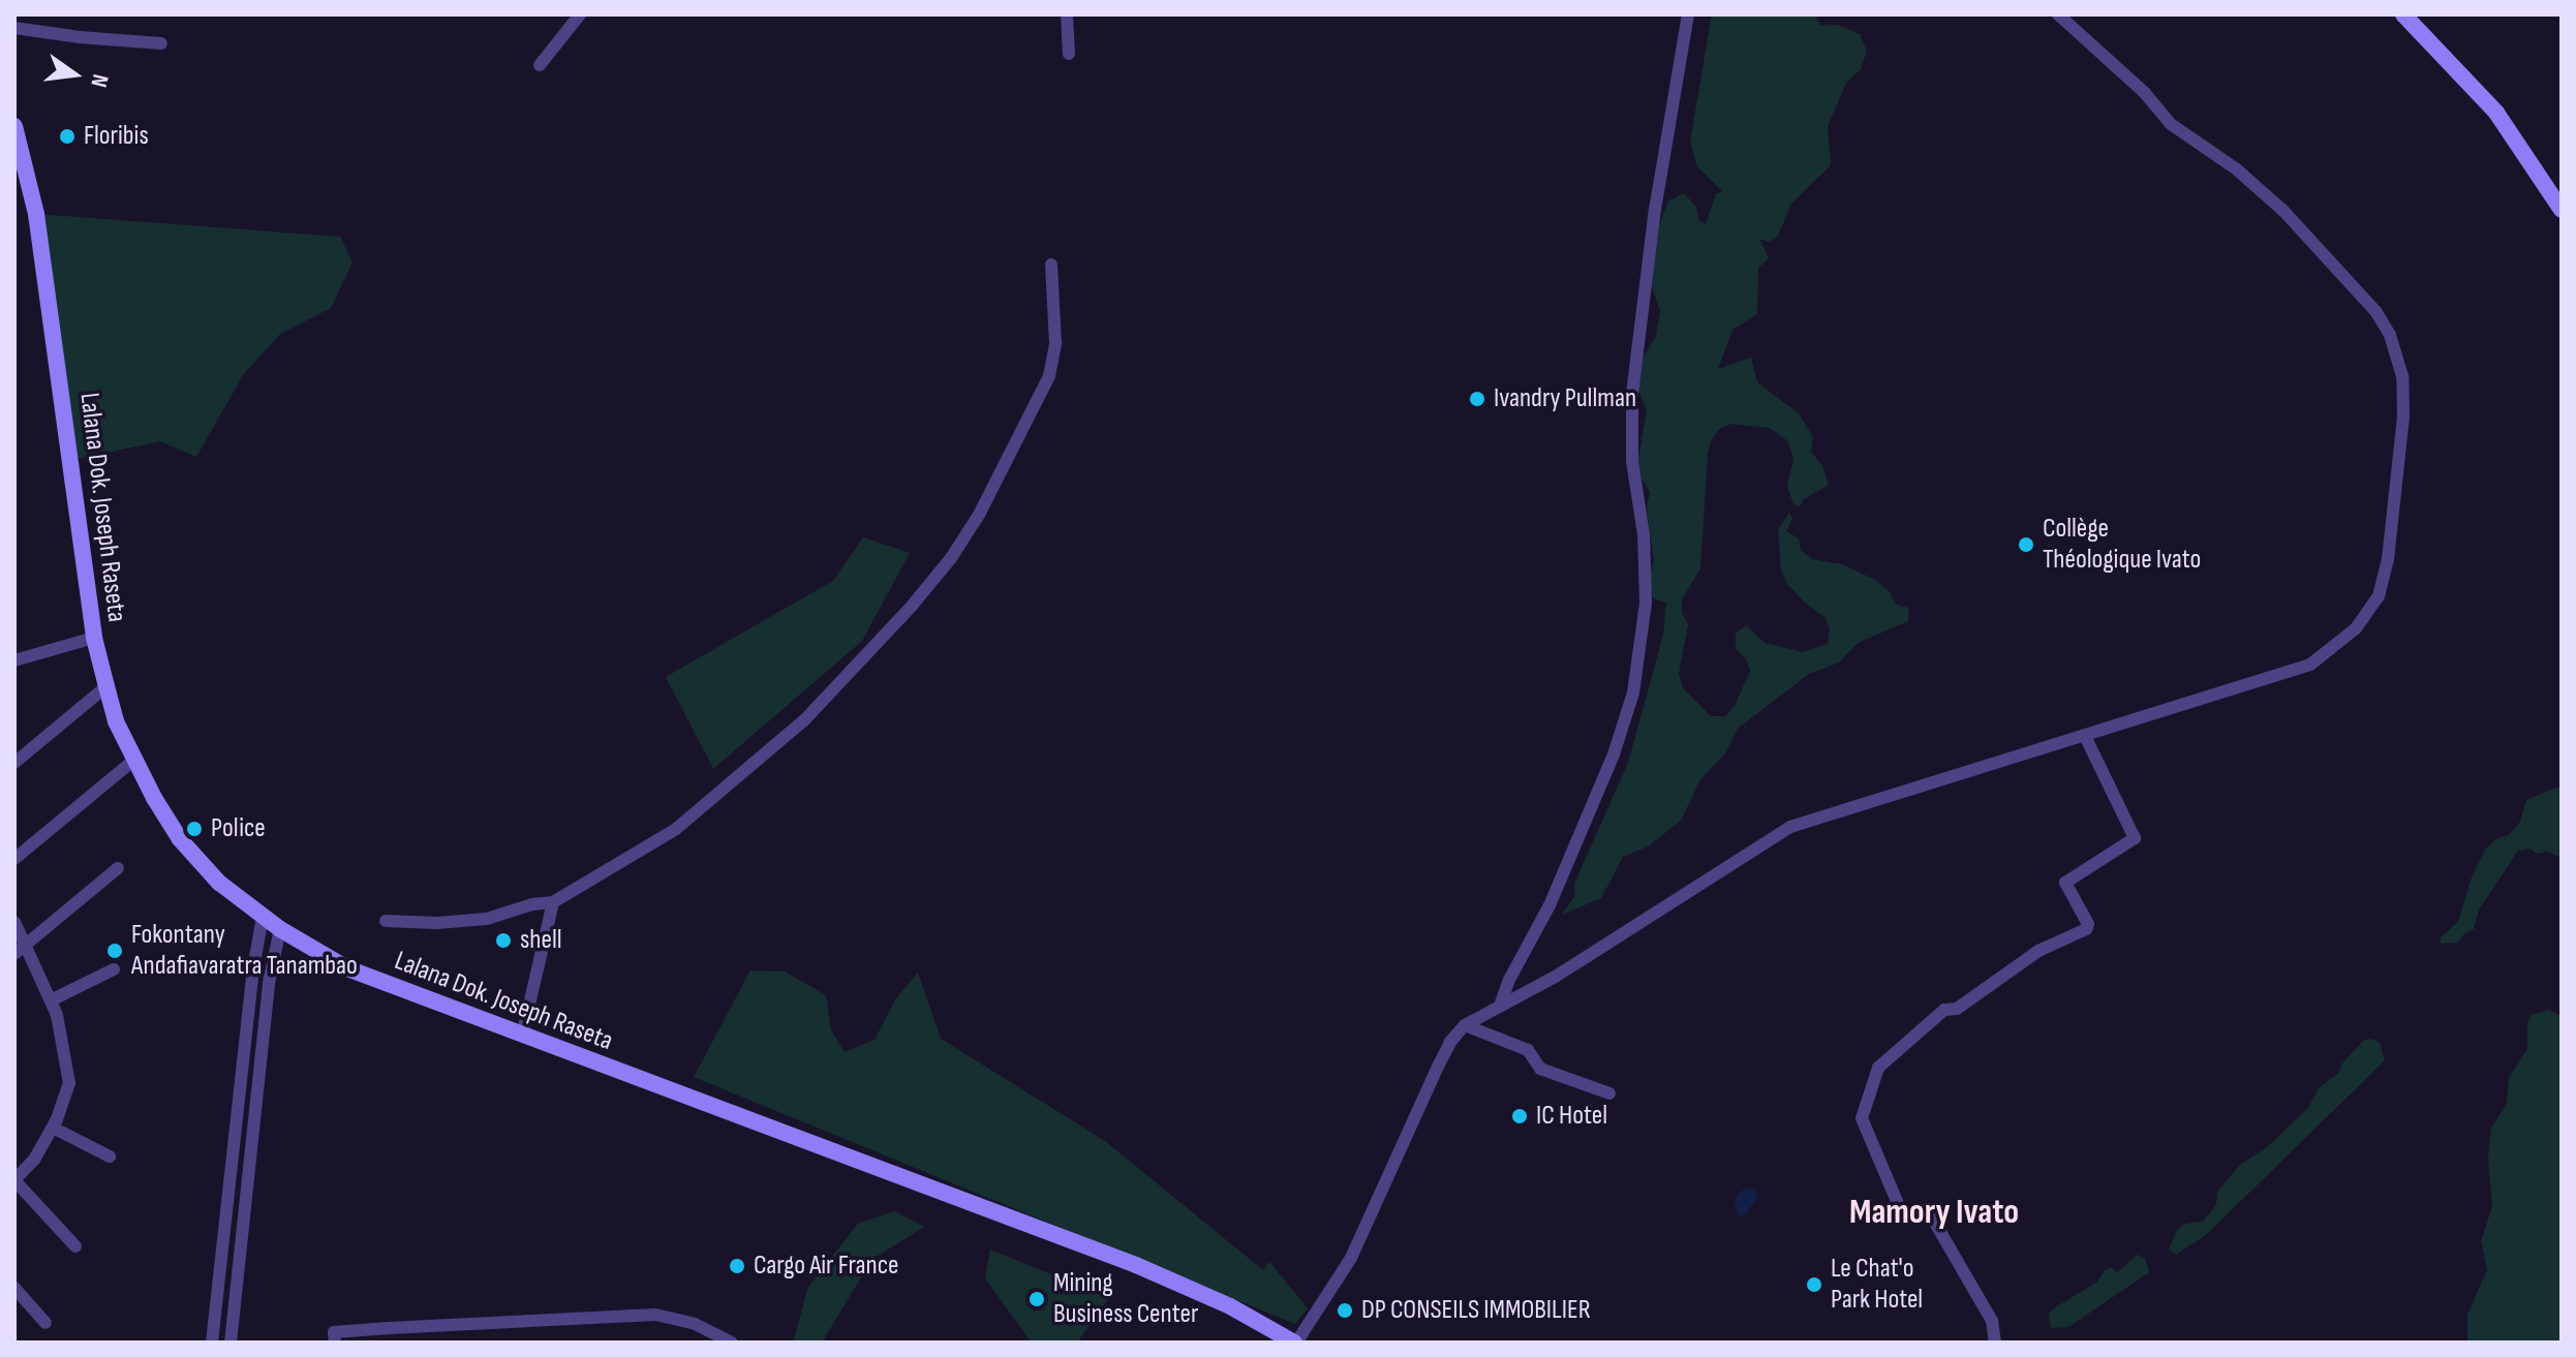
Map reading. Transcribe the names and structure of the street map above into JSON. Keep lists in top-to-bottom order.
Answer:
{
  "streets": {
    "main road": ["Lalana Dok. Joseph Raseta"]
  },
  "districts": ["Mamory Ivato"],
  "places": [
    "Floribis",
    "Ivandry Pullman",
    "Collège Théologique Ivato",
    "Police",
    "shell",
    "Fokontany Andafiavaratra Tanambao",
    "IC Hotel",
    "Cargo Air France",
    "Le Chat'o Park Hotel",
    "Mining Business Center",
    "DP CONSEILS IMMOBILIER"
  ],
  "north": "right"
}
